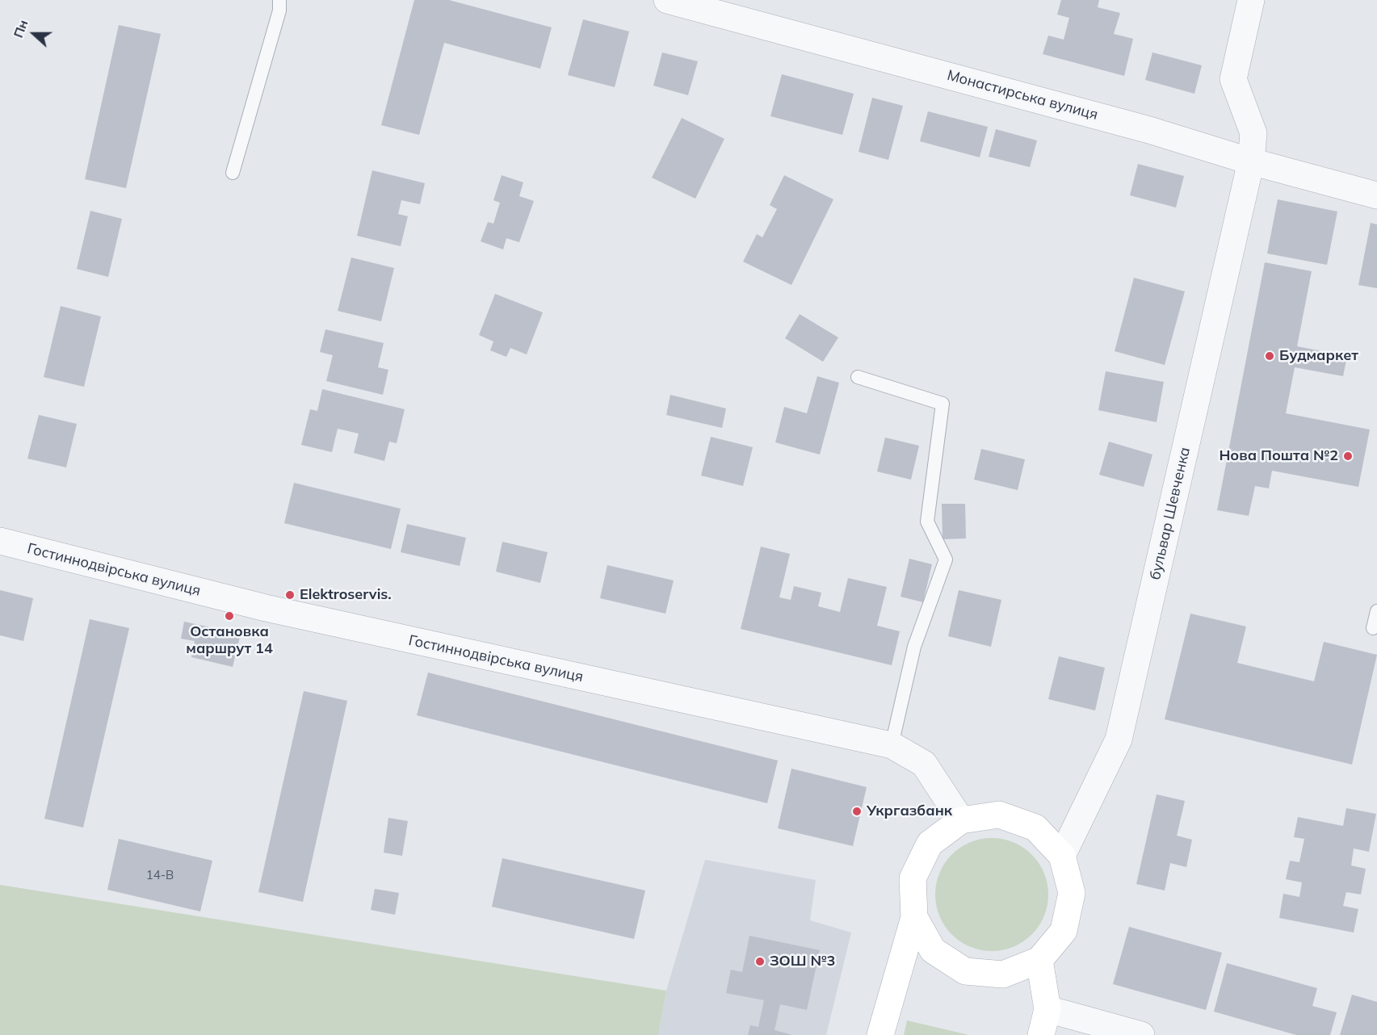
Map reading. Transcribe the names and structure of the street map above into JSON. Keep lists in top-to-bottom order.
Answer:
{
  "streets": {
    "street": ["Монастирська вулиця", "бульвар Шевченка", "Гостиннодвірська вулиця"]
  },
  "crossings": [
    ["Монастирська вулиця", "бульвар Шевченка"],
    ["бульвар Шевченка", "Гостиннодвірська вулиця"]
  ],
  "places": [
    "Будмаркет",
    "Нова Пошта №2",
    "Elektroservis.",
    "Остановка маршрут 14",
    "Укргазбанк",
    "ЗОШ №3"
  ],
  "house_numbers": ["14-В"],
  "north": "left"
}
